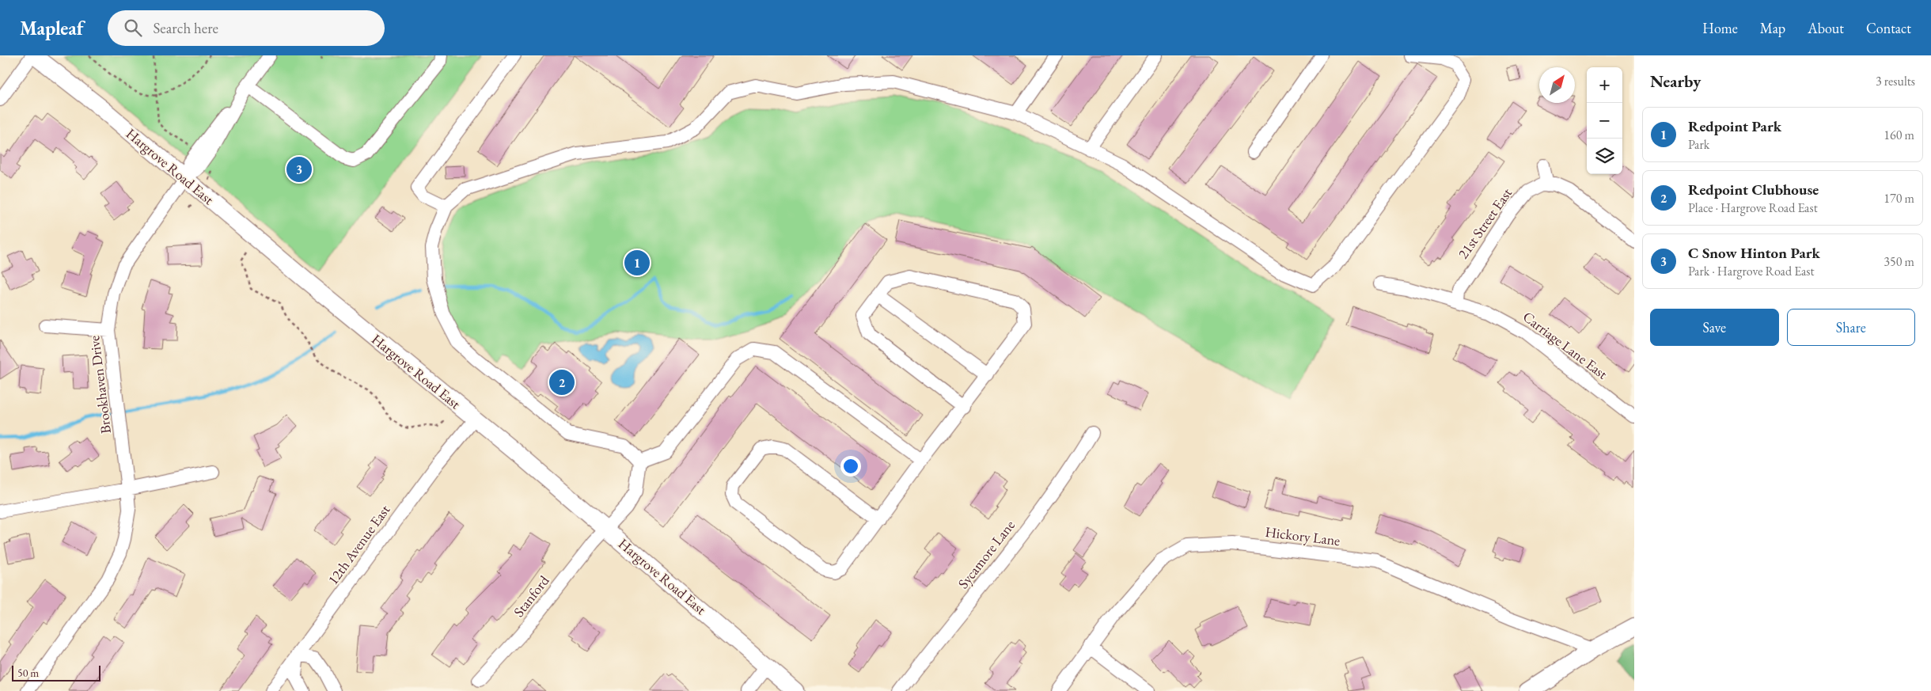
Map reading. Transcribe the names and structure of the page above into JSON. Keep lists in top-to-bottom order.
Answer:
{
  "streets": {
    "main road": ["Hargrove Road East"],
    "street": [
      "21st Street East",
      "Carriage Lane East",
      "Brookhaven Drive",
      "Hickory Lane",
      "12th Avenue East",
      "Sycamore Lane",
      "Stanford"
    ]
  },
  "crossings": [
    ["Hargrove Road East", "Brookhaven Drive"],
    ["Hargrove Road East", "12th Avenue East"],
    ["Hargrove Road East", "Stanford"],
    ["21st Street East", "Carriage Lane East"]
  ],
  "scale_bar": "50 m",
  "north": "top right",
  "page": {
    "header": "Mapleaf",
    "search": "Search here",
    "nav": [
      "Home",
      "Map",
      "About",
      "Contact"
    ],
    "heading": ["Nearby", "3 results"],
    "map_buttons": ["+", "−"],
    "list": [
      {
        "mark": "1",
        "name": "Redpoint Park",
        "note": "Park",
        "value": "160 m"
      },
      {
        "mark": "2",
        "name": "Redpoint Clubhouse",
        "note": "Place · Hargrove Road East",
        "value": "170 m"
      },
      {
        "mark": "3",
        "name": "C Snow Hinton Park",
        "note": "Park · Hargrove Road East",
        "value": "350 m"
      }
    ],
    "pins": ["3", "1", "2"],
    "buttons": ["Save", "Share"],
    "scale": "50 m"
  }
}
